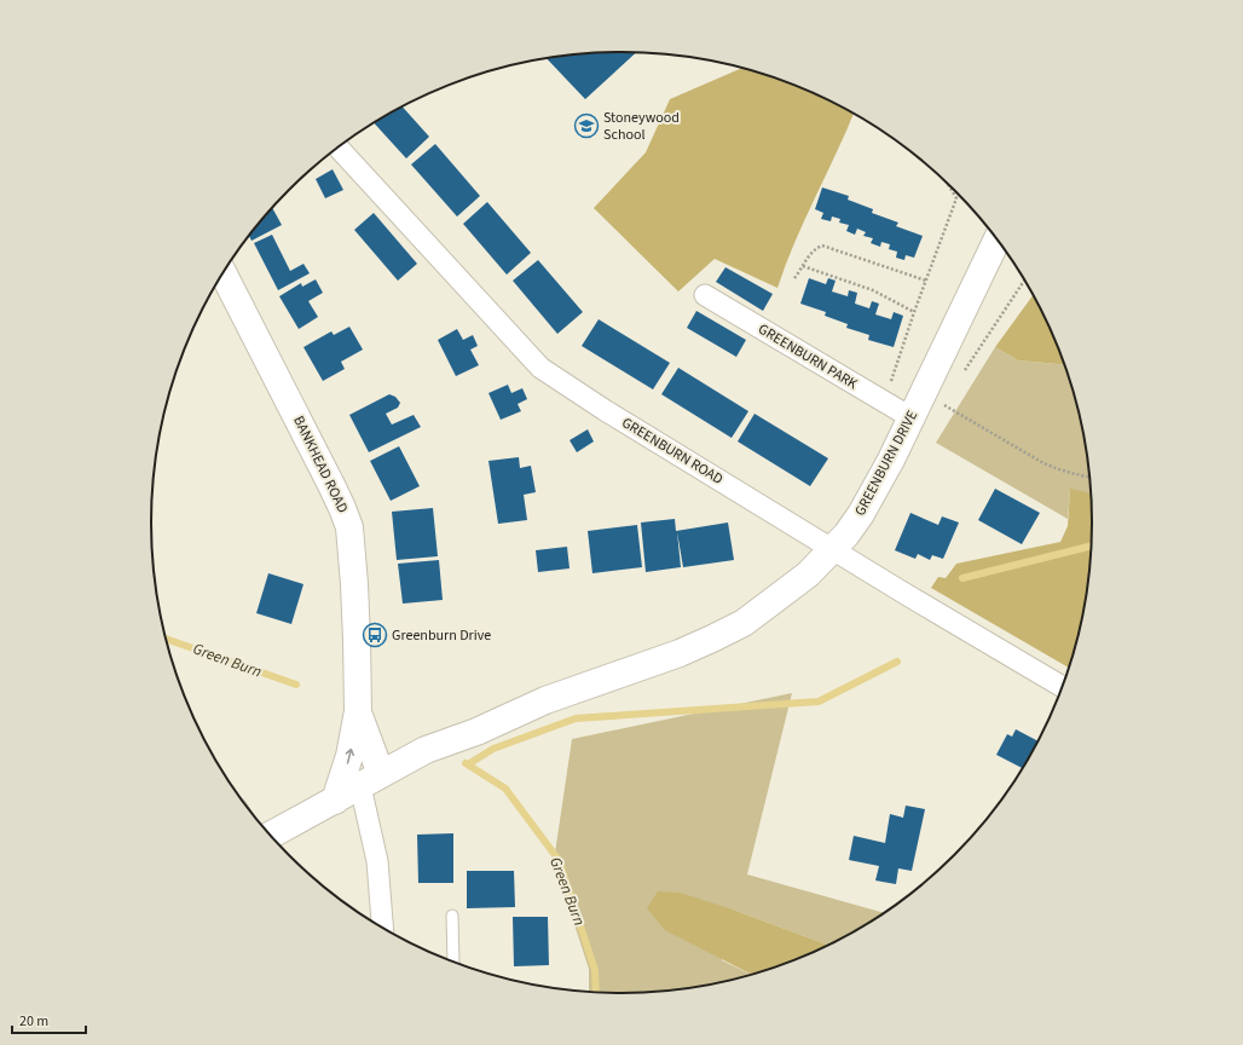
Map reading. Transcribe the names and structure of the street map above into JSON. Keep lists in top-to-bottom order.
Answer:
{
  "streets": {
    "street": [
      "GREENBURN PARK",
      "GREENBURN ROAD",
      "GREENBURN DRIVE",
      "BANKHEAD ROAD"
    ]
  },
  "crossings": [
    ["GREENBURN PARK", "GREENBURN DRIVE"],
    ["GREENBURN ROAD", "GREENBURN DRIVE"],
    ["GREENBURN DRIVE", "BANKHEAD ROAD"]
  ],
  "water": ["Green Burn"],
  "places": {
    "school or university": ["Stoneywood School"],
    "bus stop": ["Greenburn Drive"]
  },
  "scale_bar": "20 m"
}
